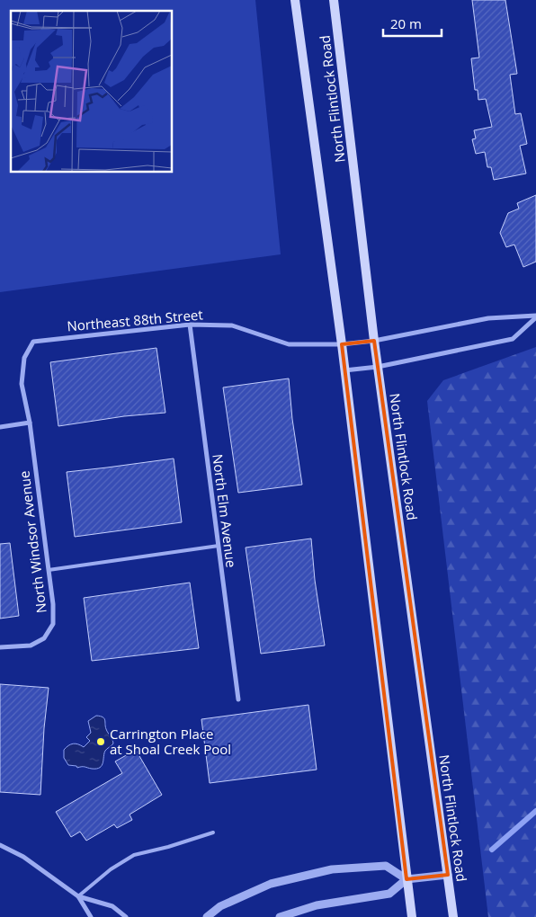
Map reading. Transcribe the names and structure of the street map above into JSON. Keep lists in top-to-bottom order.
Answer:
{
  "streets": {
    "main road": ["North Flintlock Road"],
    "street": ["Northeast 88th Street", "North Elm Avenue", "North Windsor Avenue"]
  },
  "crossings": [
    ["North Flintlock Road", "Northeast 88th Street"],
    ["Northeast 88th Street", "North Elm Avenue"],
    ["Northeast 88th Street", "North Windsor Avenue"]
  ],
  "places": ["Carrington Place at Shoal Creek Pool"],
  "scale_bar": "20 m"
}
